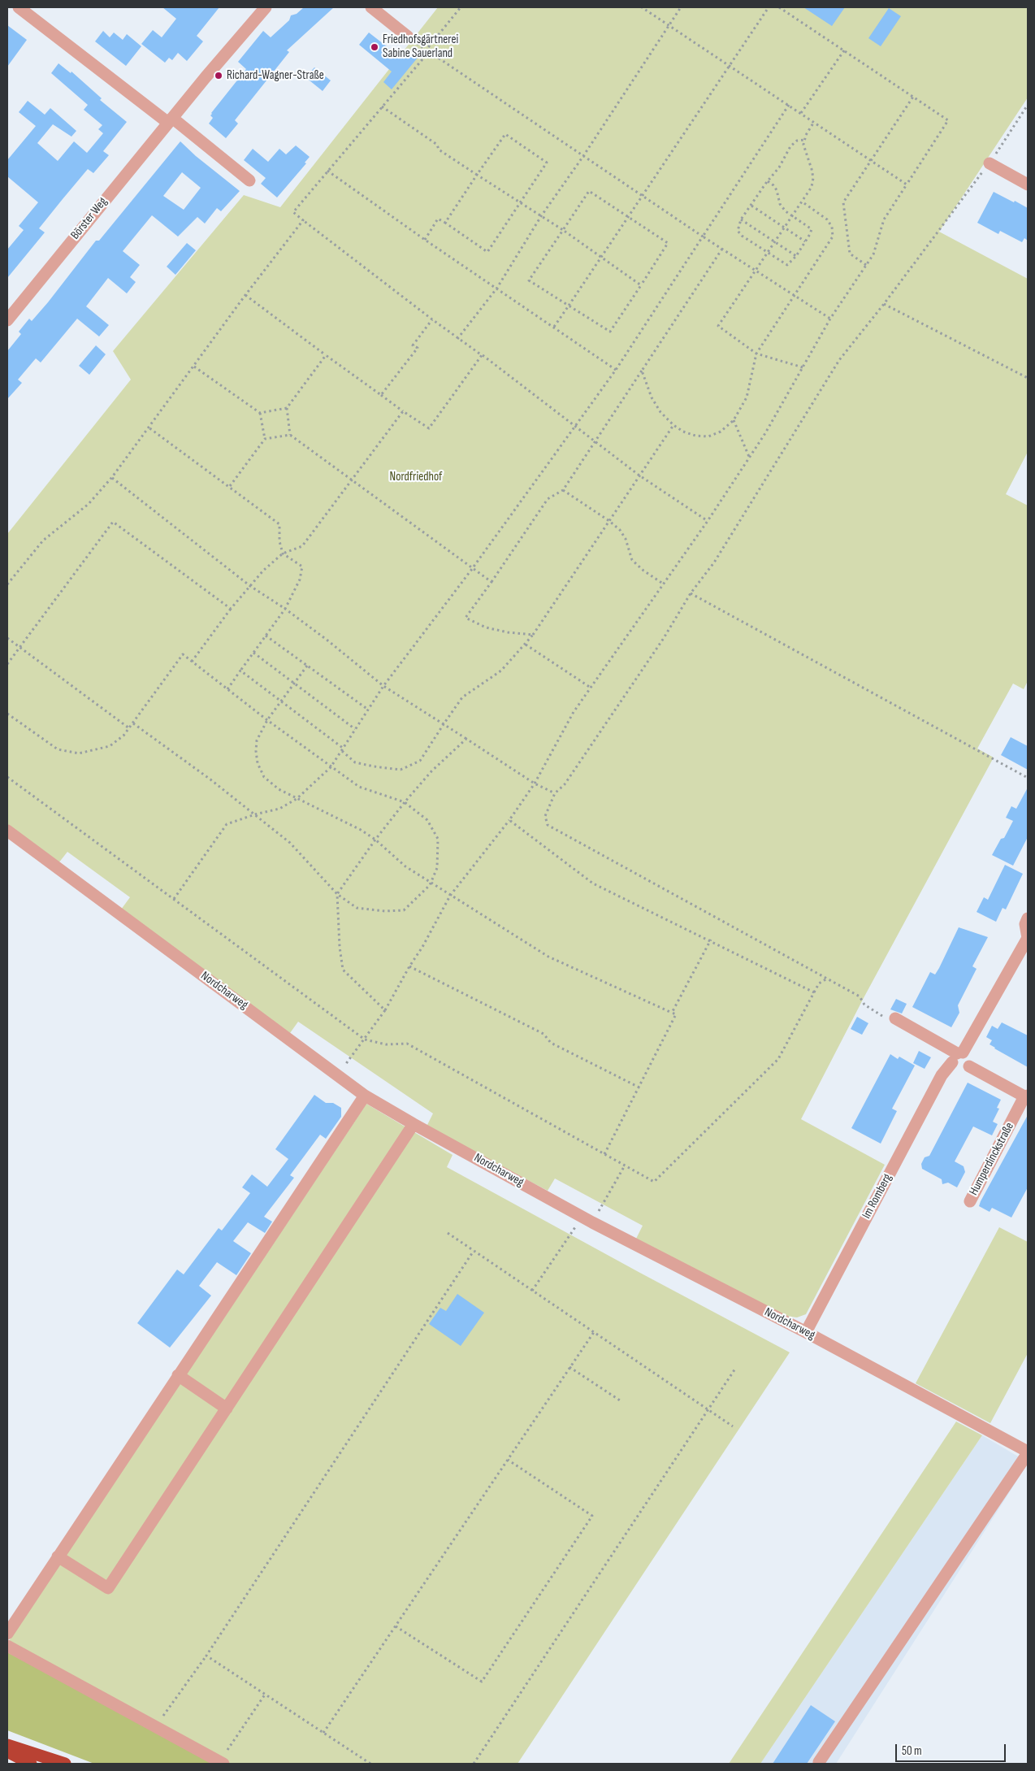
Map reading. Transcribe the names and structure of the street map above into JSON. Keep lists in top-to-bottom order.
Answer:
{
  "streets": {
    "street": [
      "Börster Weg",
      "Nordcharweg",
      "Humperdinckstraße",
      "Im Romberg"
    ]
  },
  "crossings": [
    ["Nordcharweg", "Im Romberg"],
    ["Humperdinckstraße", "Im Romberg"]
  ],
  "parks": ["Nordfriedhof"],
  "places": ["Friedhofsgärtnerei Sabine Sauerland", "Richard-Wagner-Straße"],
  "scale_bar": "50 m"
}
